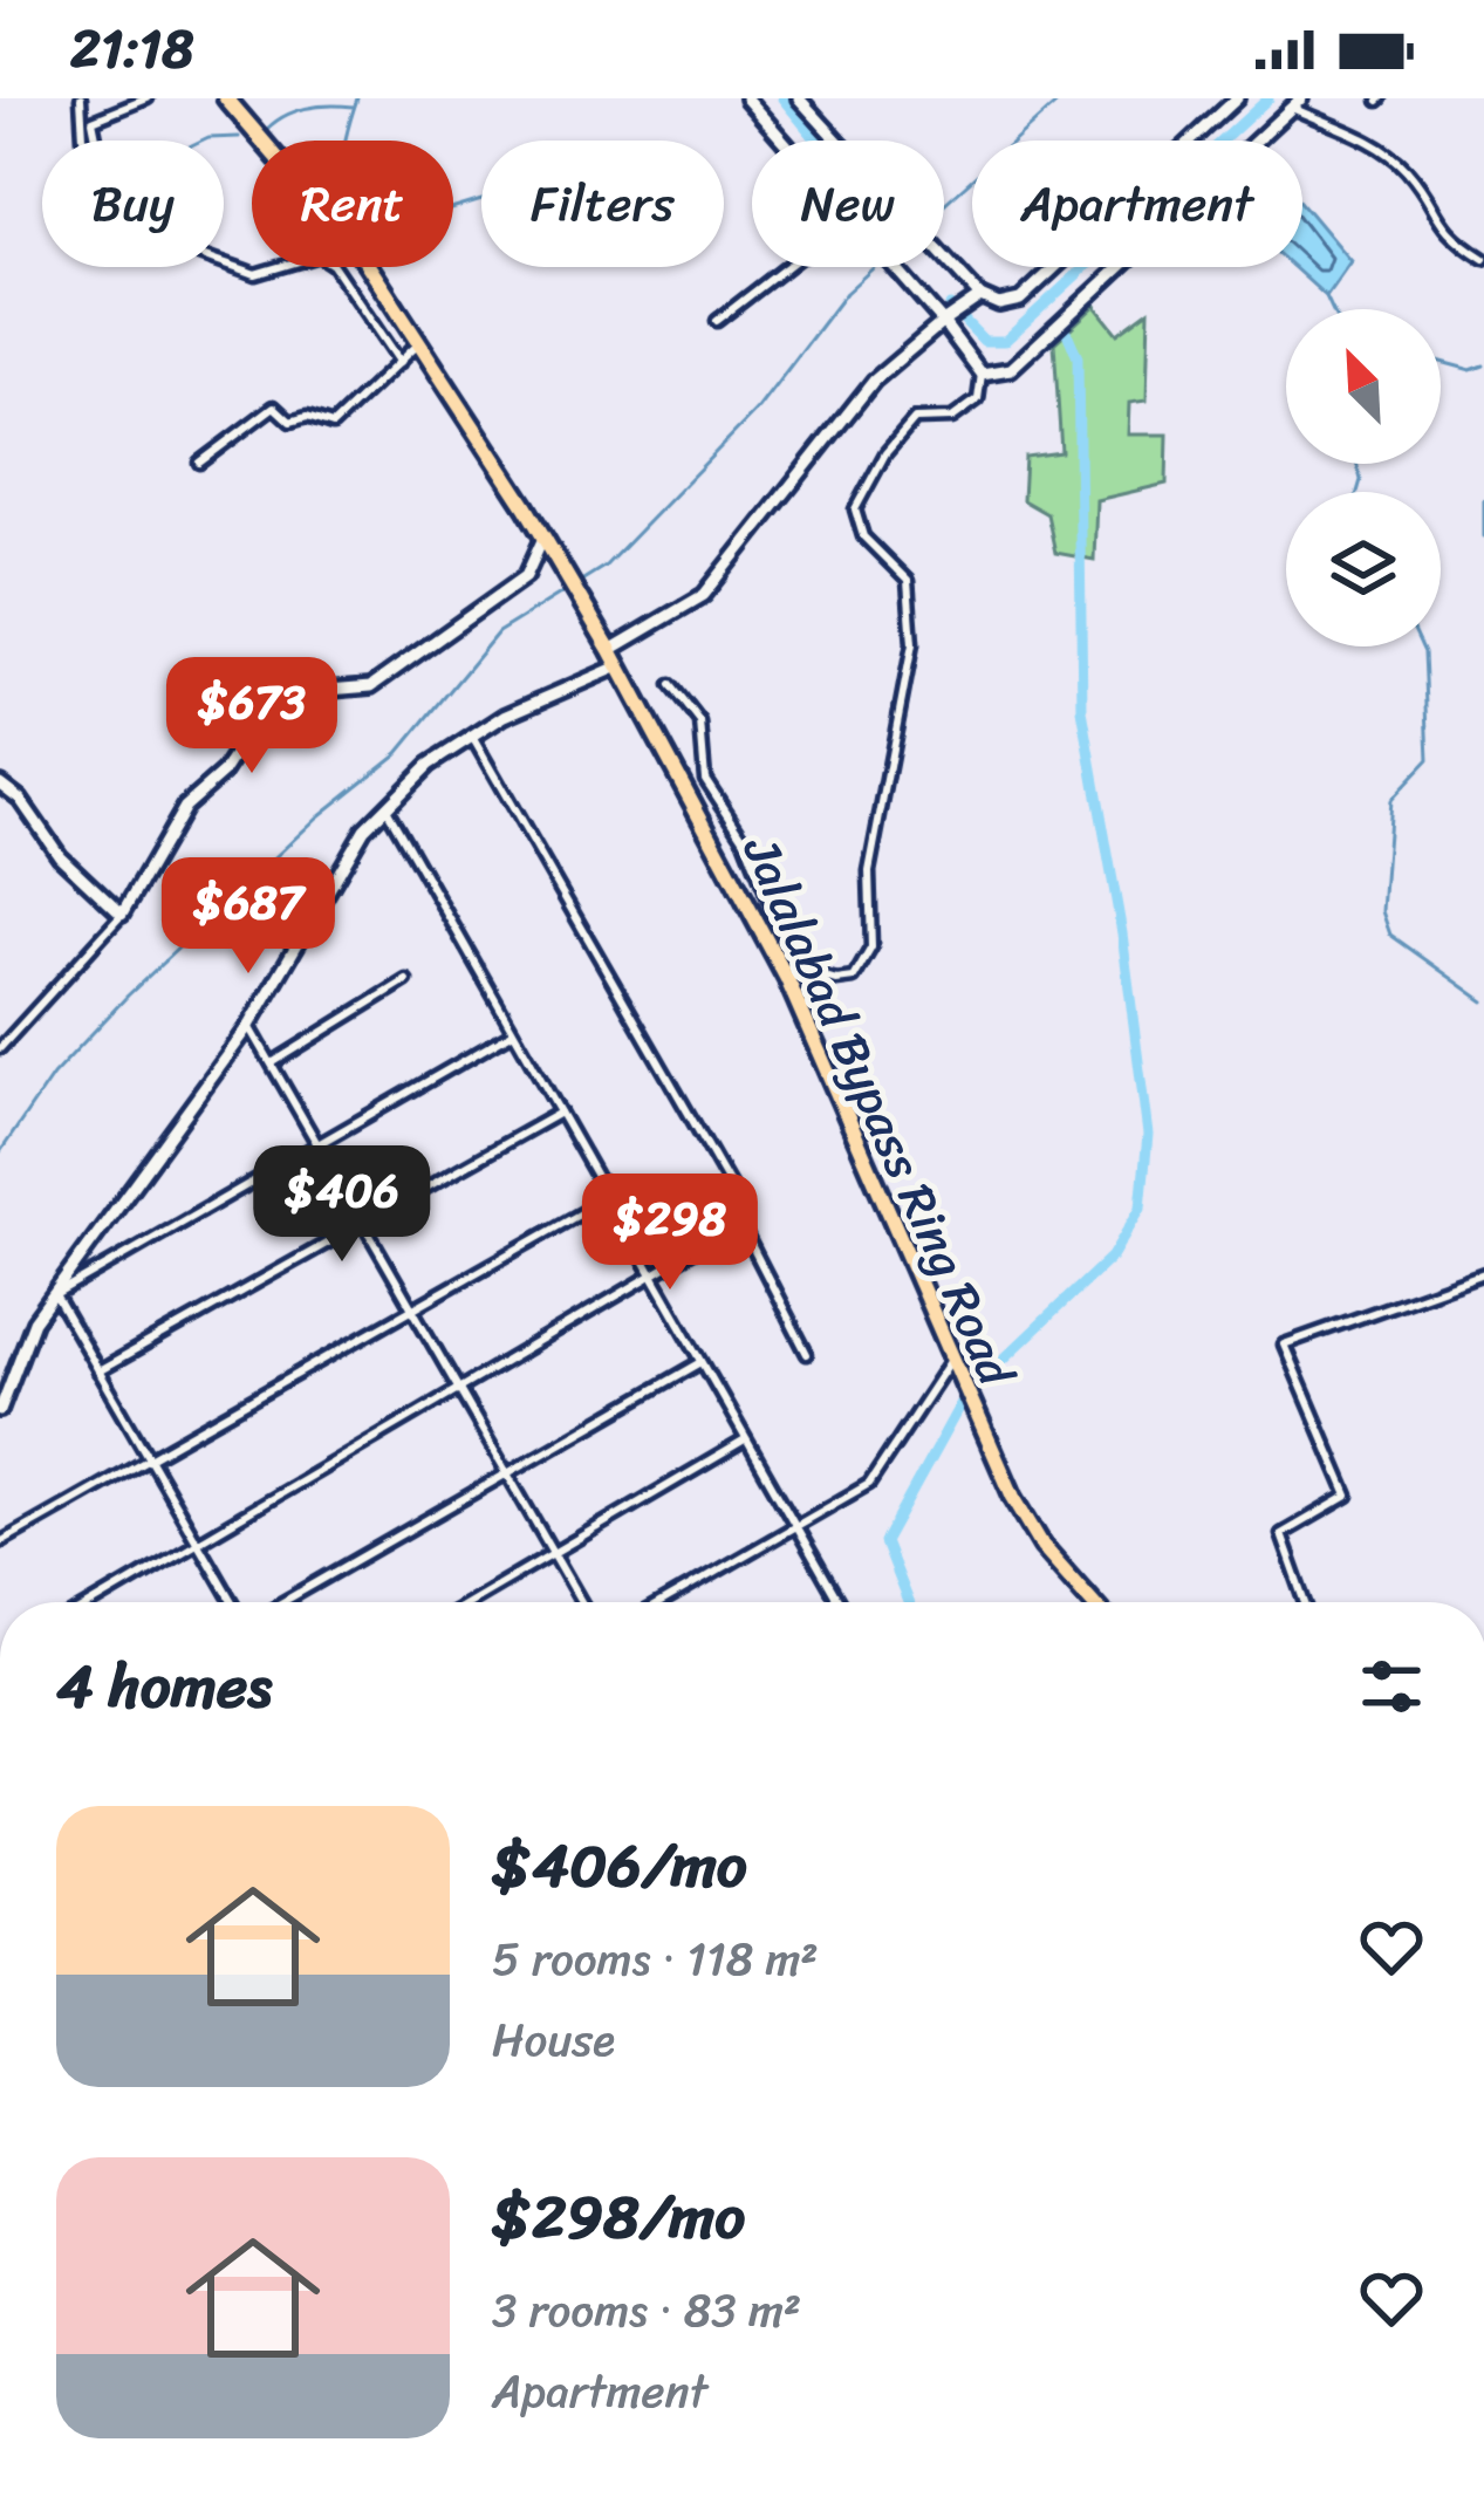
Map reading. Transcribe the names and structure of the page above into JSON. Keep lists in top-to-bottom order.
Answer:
{
  "streets": {
    "highway": ["Jalalabad Bypass Ring Road"]
  },
  "north": "top left",
  "page": {
    "status": "21:18",
    "chip": [
      "Buy",
      "Rent",
      "Filters",
      "New",
      "Apartment"
    ],
    "price": [
      "$673",
      "$687",
      "$406",
      "$298"
    ],
    "heading": "4 homes",
    "list": [
      {
        "name": "$406/mo",
        "note": "5 rooms · 118 m² · House"
      },
      {
        "name": "$298/mo",
        "note": "3 rooms · 83 m² · Apartment"
      }
    ]
  }
}
